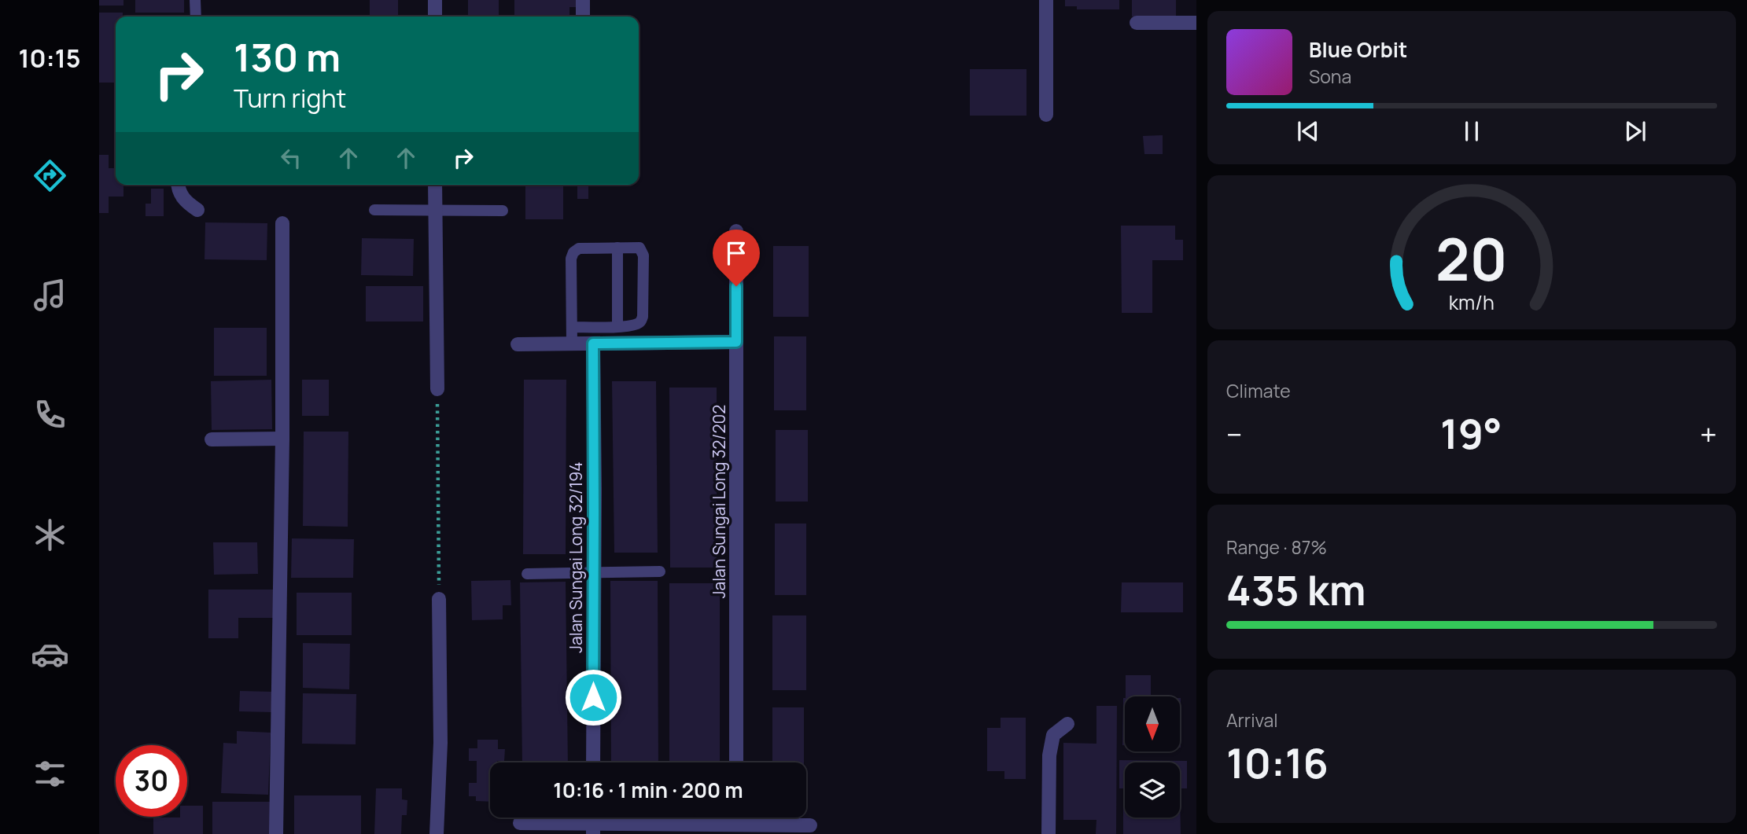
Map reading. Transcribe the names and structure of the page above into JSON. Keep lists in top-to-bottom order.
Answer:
{
  "streets": {
    "street": ["Jalan Sungai Long 32/202", "Jalan Sungai Long 32/194"]
  },
  "north": "bottom",
  "page": {
    "tabs": "10:15",
    "turn": ["130 m", "Turn right"],
    "song": ["Blue Orbit", "Sona"],
    "tile": [
      "Climate",
      ["Range · 87%", "435 km"],
      ["Arrival", "10:16"]
    ],
    "heat": ["−", "19°", "+"],
    "limit": "30",
    "trip": "10:16 · 1 min · 200 m",
    "gauge": ["20", "km/h"]
  }
}
